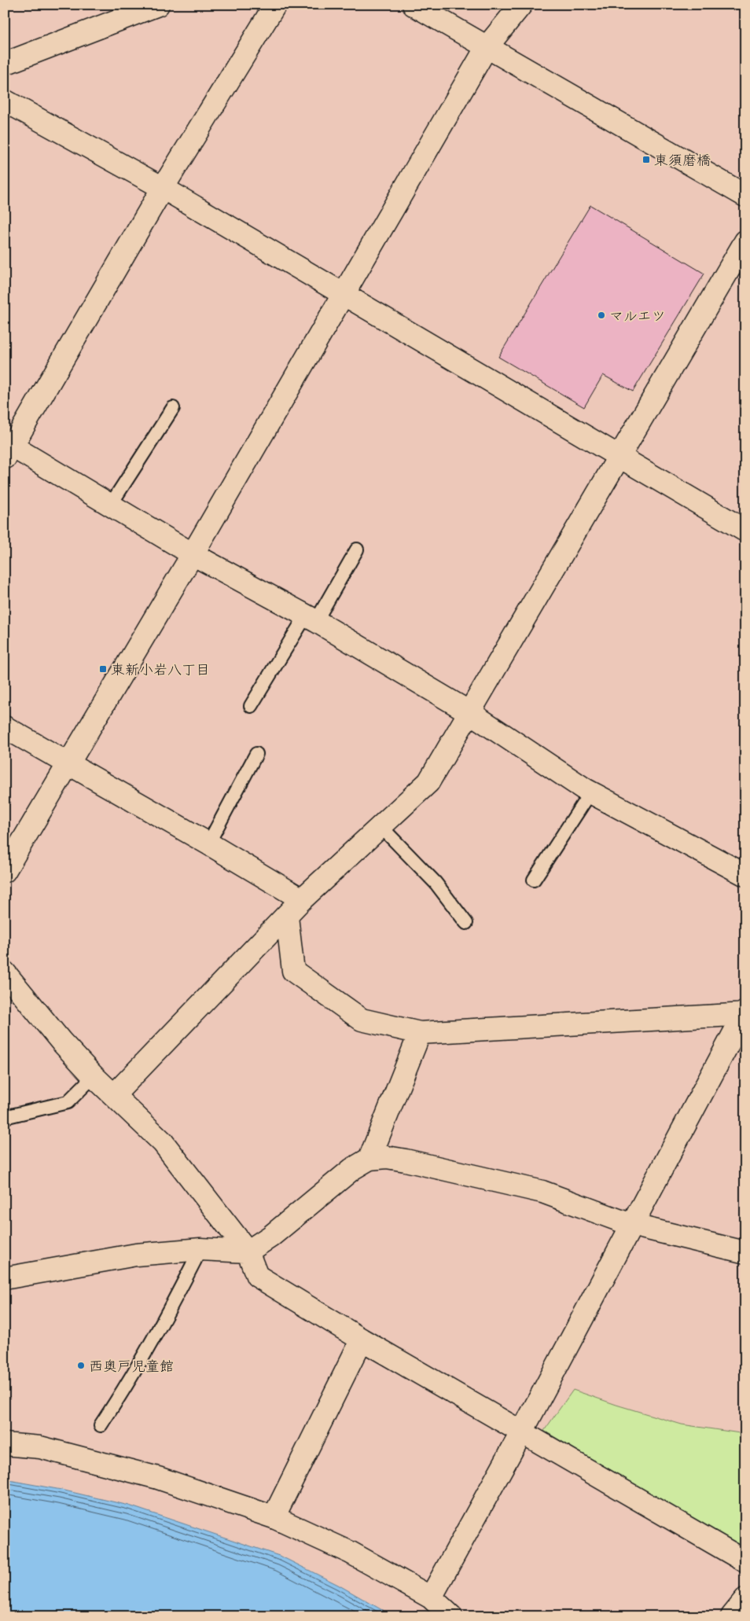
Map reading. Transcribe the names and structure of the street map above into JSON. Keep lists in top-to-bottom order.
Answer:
{
  "places": {
    "transit": ["東須磨橋", "東新小岩八丁目"],
    "other": ["マルエツ", "西奥戸児童館"]
  }
}
